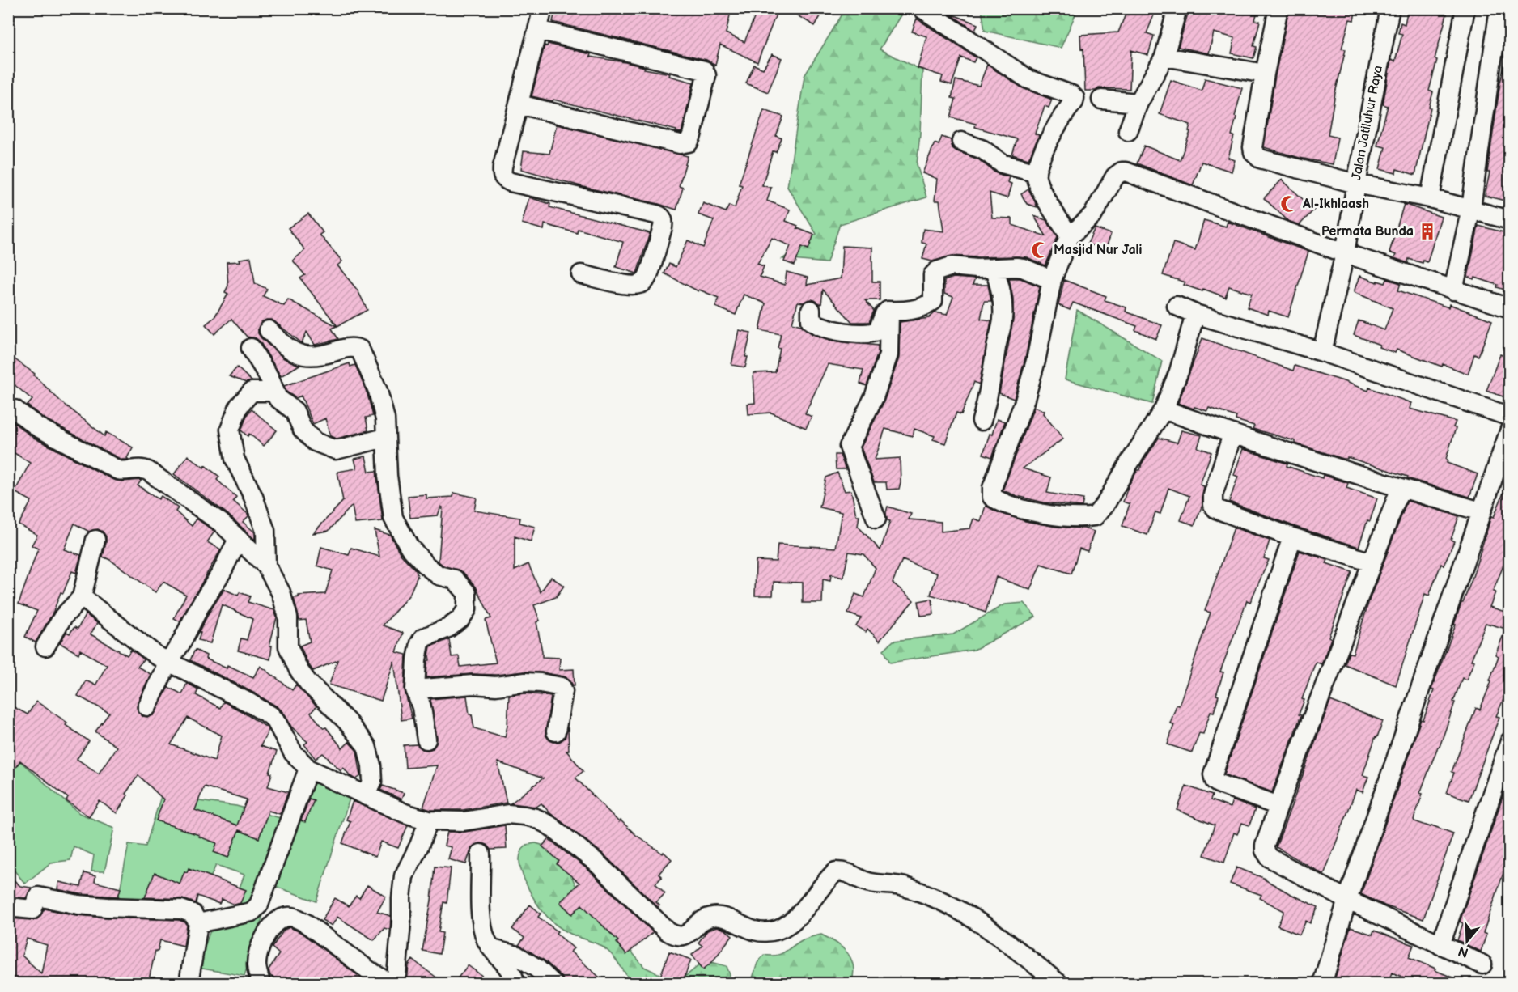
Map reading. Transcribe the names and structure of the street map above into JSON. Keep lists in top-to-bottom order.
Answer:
{
  "streets": {
    "street": ["Jalan Jatiluhur Raya"]
  },
  "places": {
    "mosque": ["Al-Ikhlaash", "Masjid Nur Jali"],
    "building": ["Permata Bunda"]
  },
  "north": "bottom"
}
